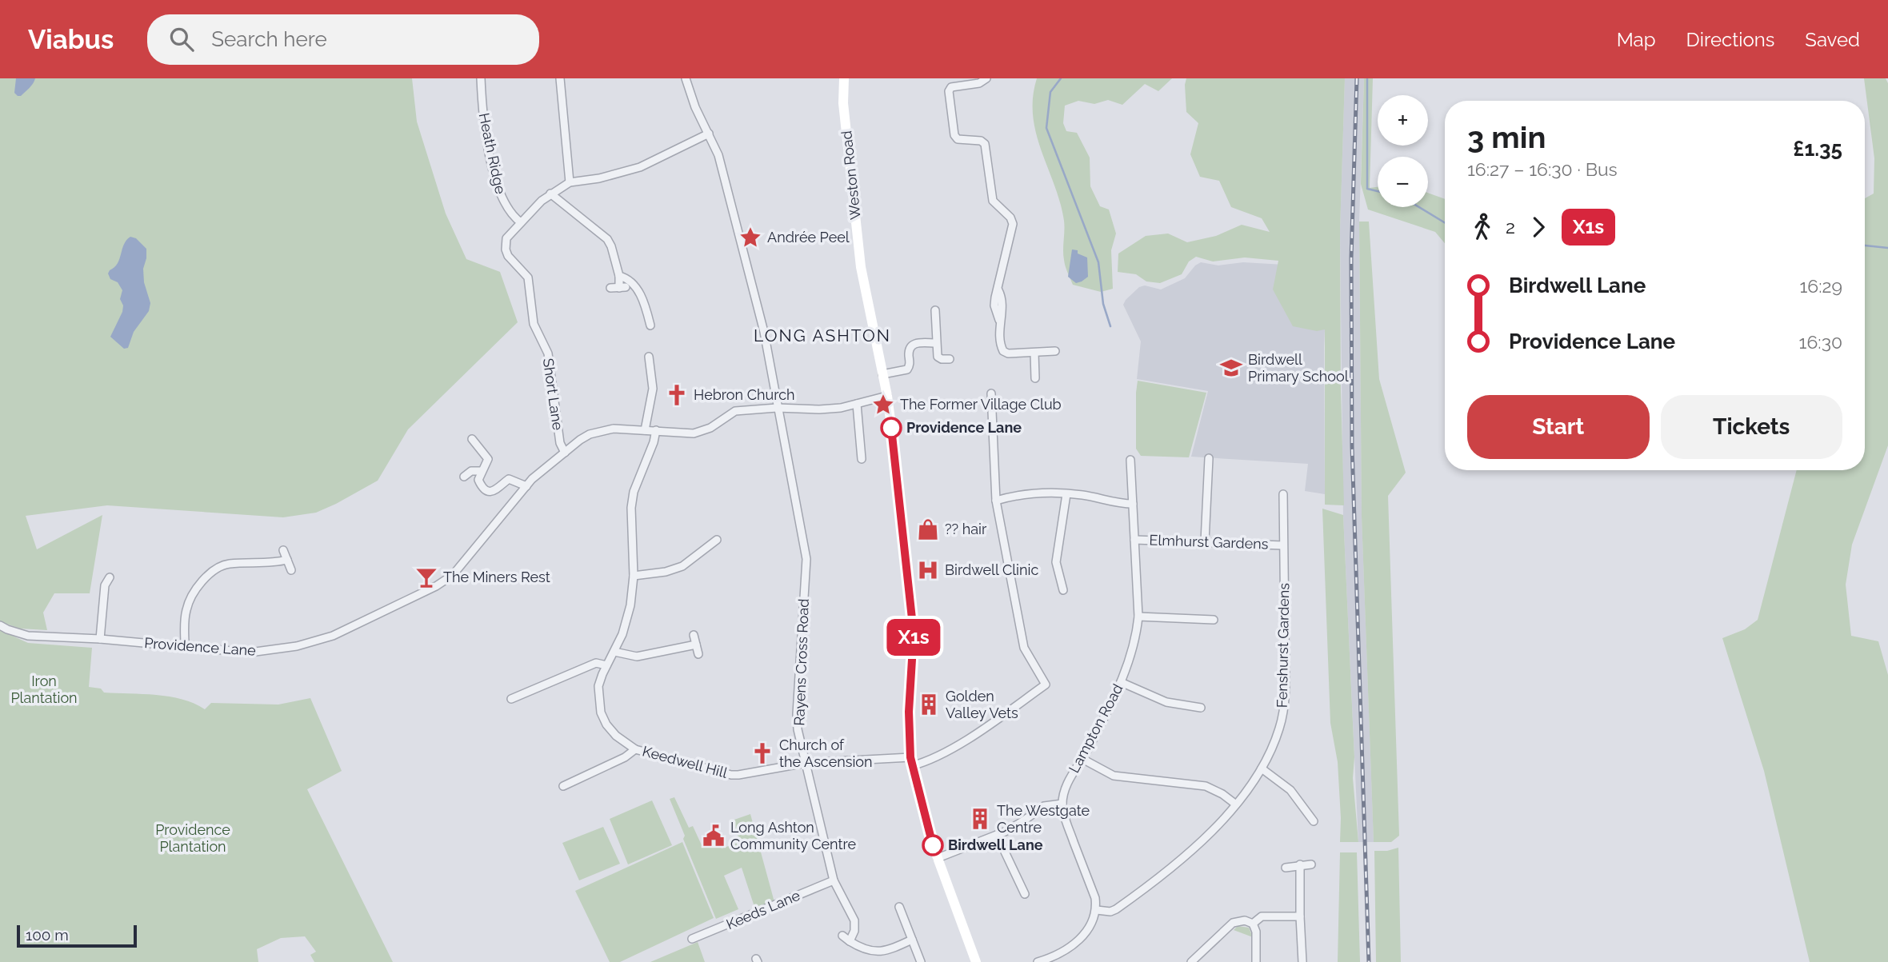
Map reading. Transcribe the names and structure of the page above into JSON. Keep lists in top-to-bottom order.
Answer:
{
  "streets": {
    "street": [
      "Heath Ridge",
      "Weston Road",
      "Short Lane",
      "Elmhurst Gardens",
      "Fenshurst Gardens",
      "Providence Lane",
      "Rayens Cross Road",
      "Lampton Road",
      "Keedwell Hill",
      "Keeds Lane"
    ]
  },
  "crossings": [
    ["Heath Ridge", "Short Lane"],
    ["Weston Road", "Providence Lane"],
    ["Weston Road", "Keedwell Hill"],
    ["Short Lane", "Providence Lane"],
    ["Elmhurst Gardens", "Fenshurst Gardens"],
    ["Elmhurst Gardens", "Lampton Road"],
    ["Providence Lane", "Rayens Cross Road"],
    ["Providence Lane", "Keedwell Hill"],
    ["Rayens Cross Road", "Keedwell Hill"],
    ["Rayens Cross Road", "Keeds Lane"]
  ],
  "districts": ["LONG ASHTON"],
  "parks": ["Iron Plantation", "Providence Plantation"],
  "places": {
    "place": ["Andrée Peel", "The Former Village Club"],
    "school or university": ["Birdwell Primary School"],
    "church": ["Hebron Church", "Church of the Ascension"],
    "other": ["Providence Lane", "Birdwell Lane"],
    "shop": ["?? hair"],
    "hospital": ["Birdwell Clinic"],
    "bar": ["The Miners Rest"],
    "building": ["Golden Valley Vets", "The Westgate Centre"],
    "public building": ["Long Ashton Community Centre"]
  },
  "lines": ["bus line X1s"],
  "scale_bar": "100 m",
  "page": {
    "header": "Viabus",
    "search": "Search here",
    "nav": ["Map", "Directions", "Saved"],
    "on_map": "X1s",
    "map_buttons": ["+", "−"],
    "heading": ["3 min", "16:27 – 16:30 · Bus", "£1.35"],
    "legs": ["2", "X1s"],
    "list": [
      {
        "name": "Birdwell Lane",
        "value": "16:29"
      },
      {
        "name": "Providence Lane",
        "value": "16:30"
      }
    ],
    "buttons": ["Start", "Tickets"],
    "scale": "100 m"
  }
}
